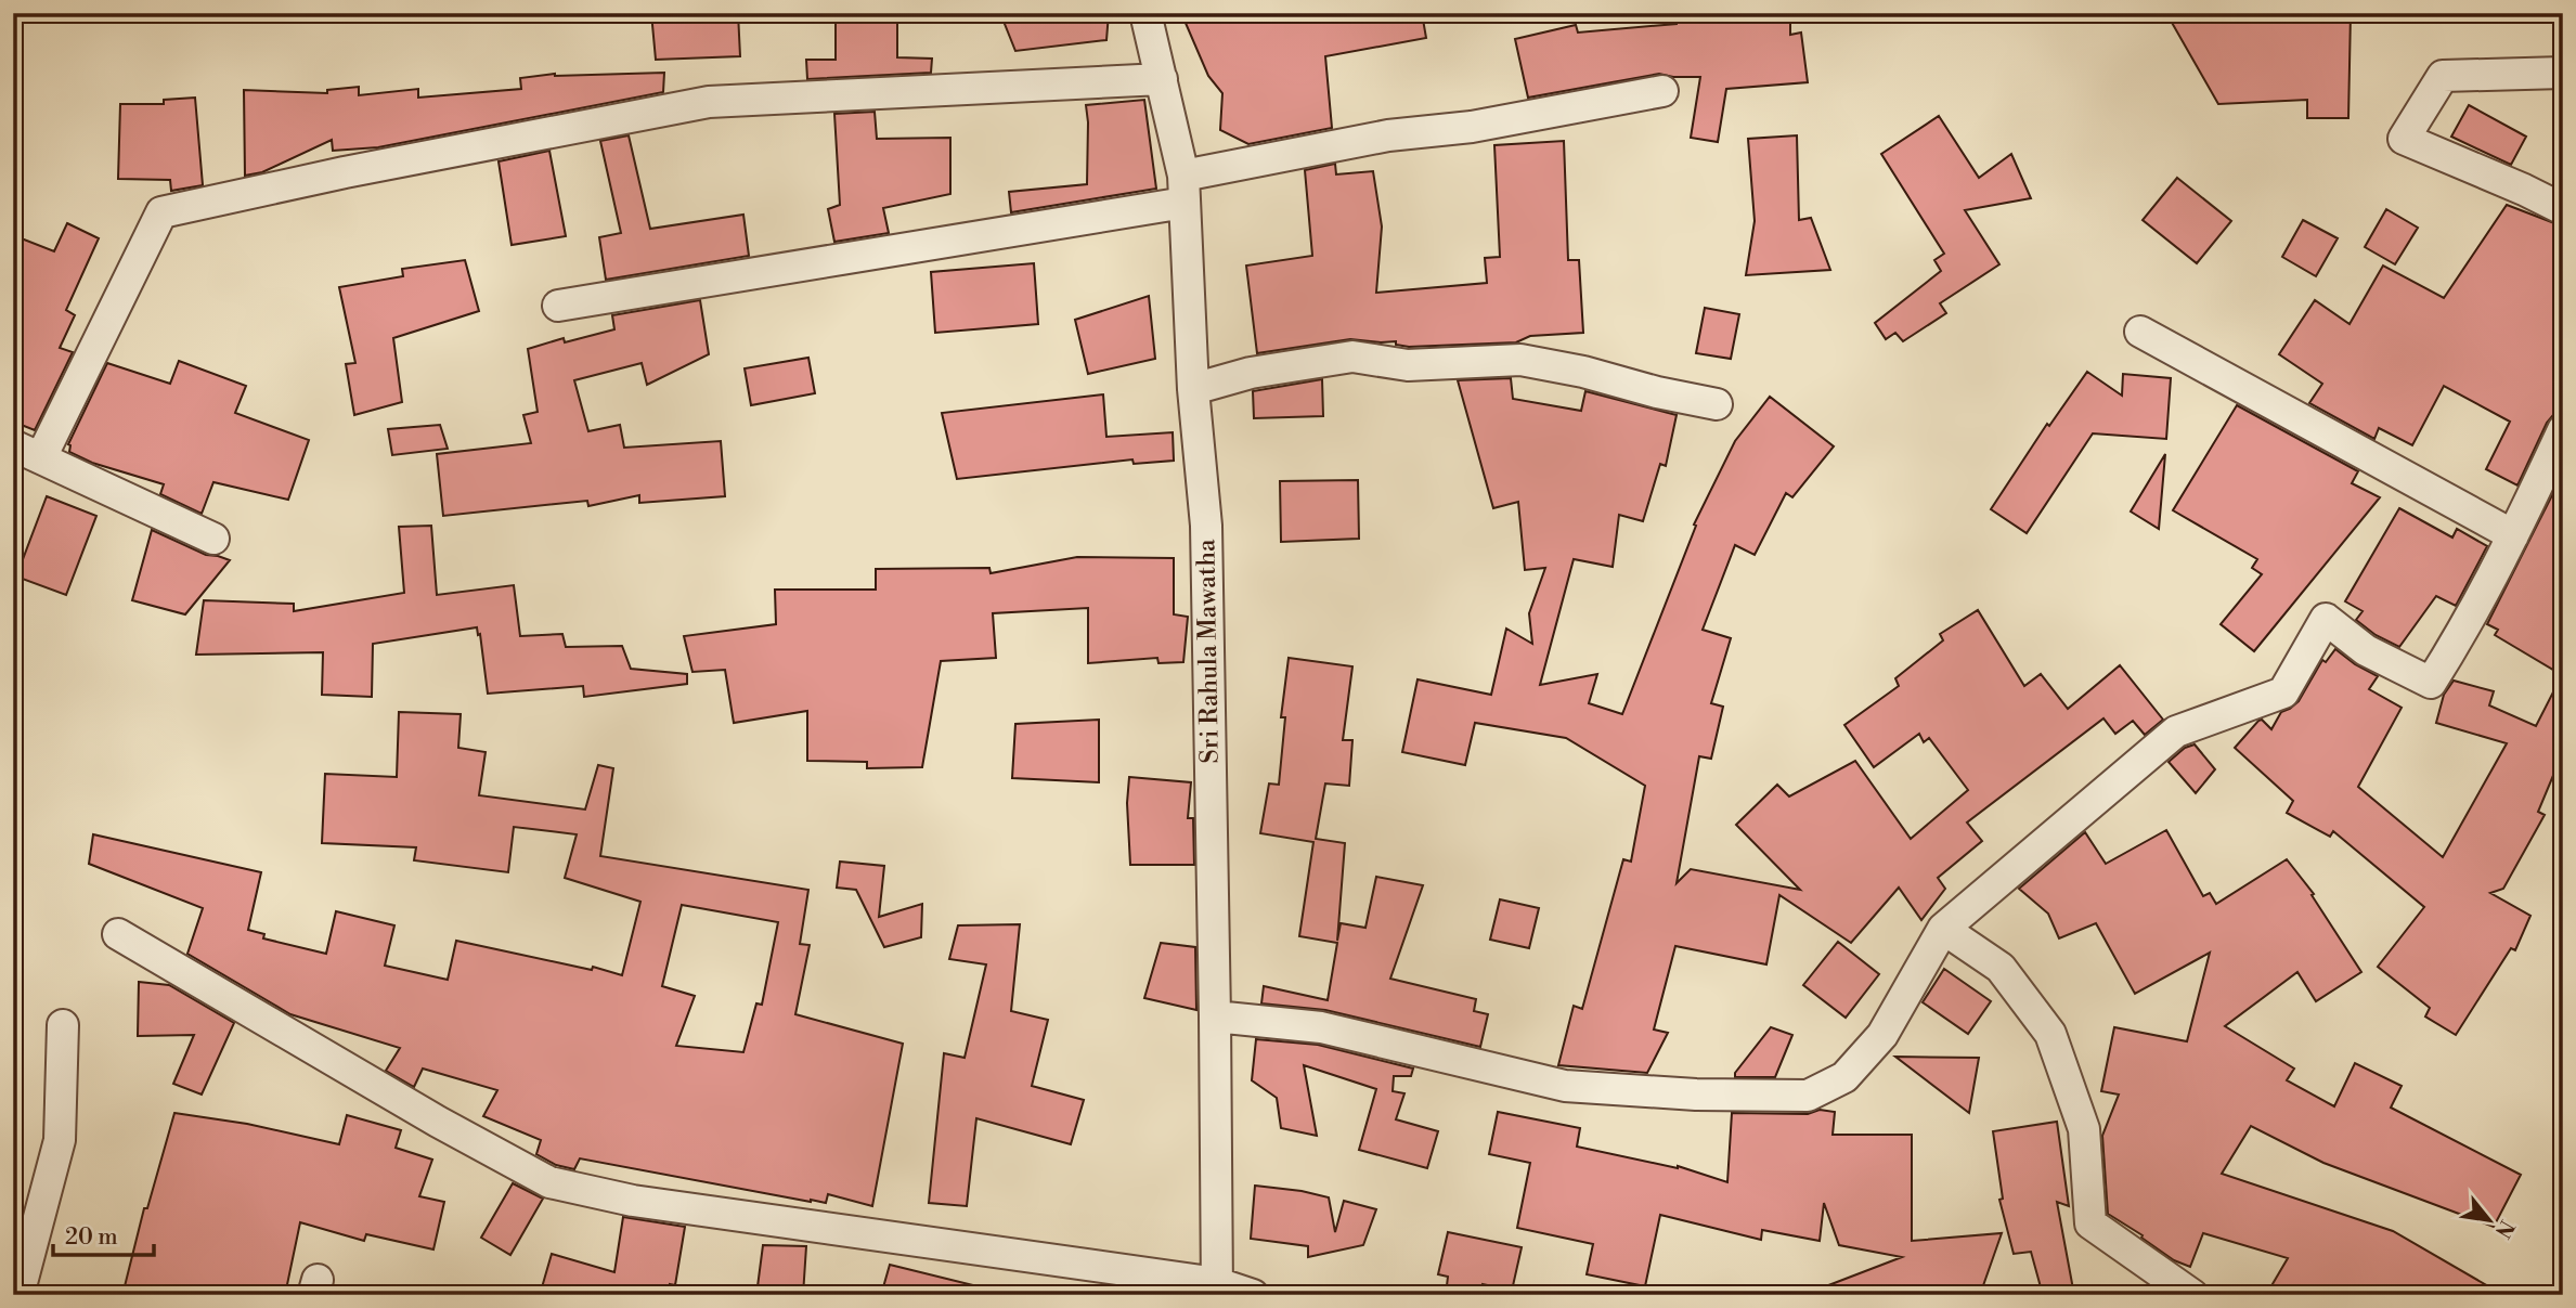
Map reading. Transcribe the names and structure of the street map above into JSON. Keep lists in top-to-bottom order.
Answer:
{
  "streets": {
    "street": ["Sri Rahula Mawatha"]
  },
  "scale_bar": "20 m",
  "north": "bottom right"
}
